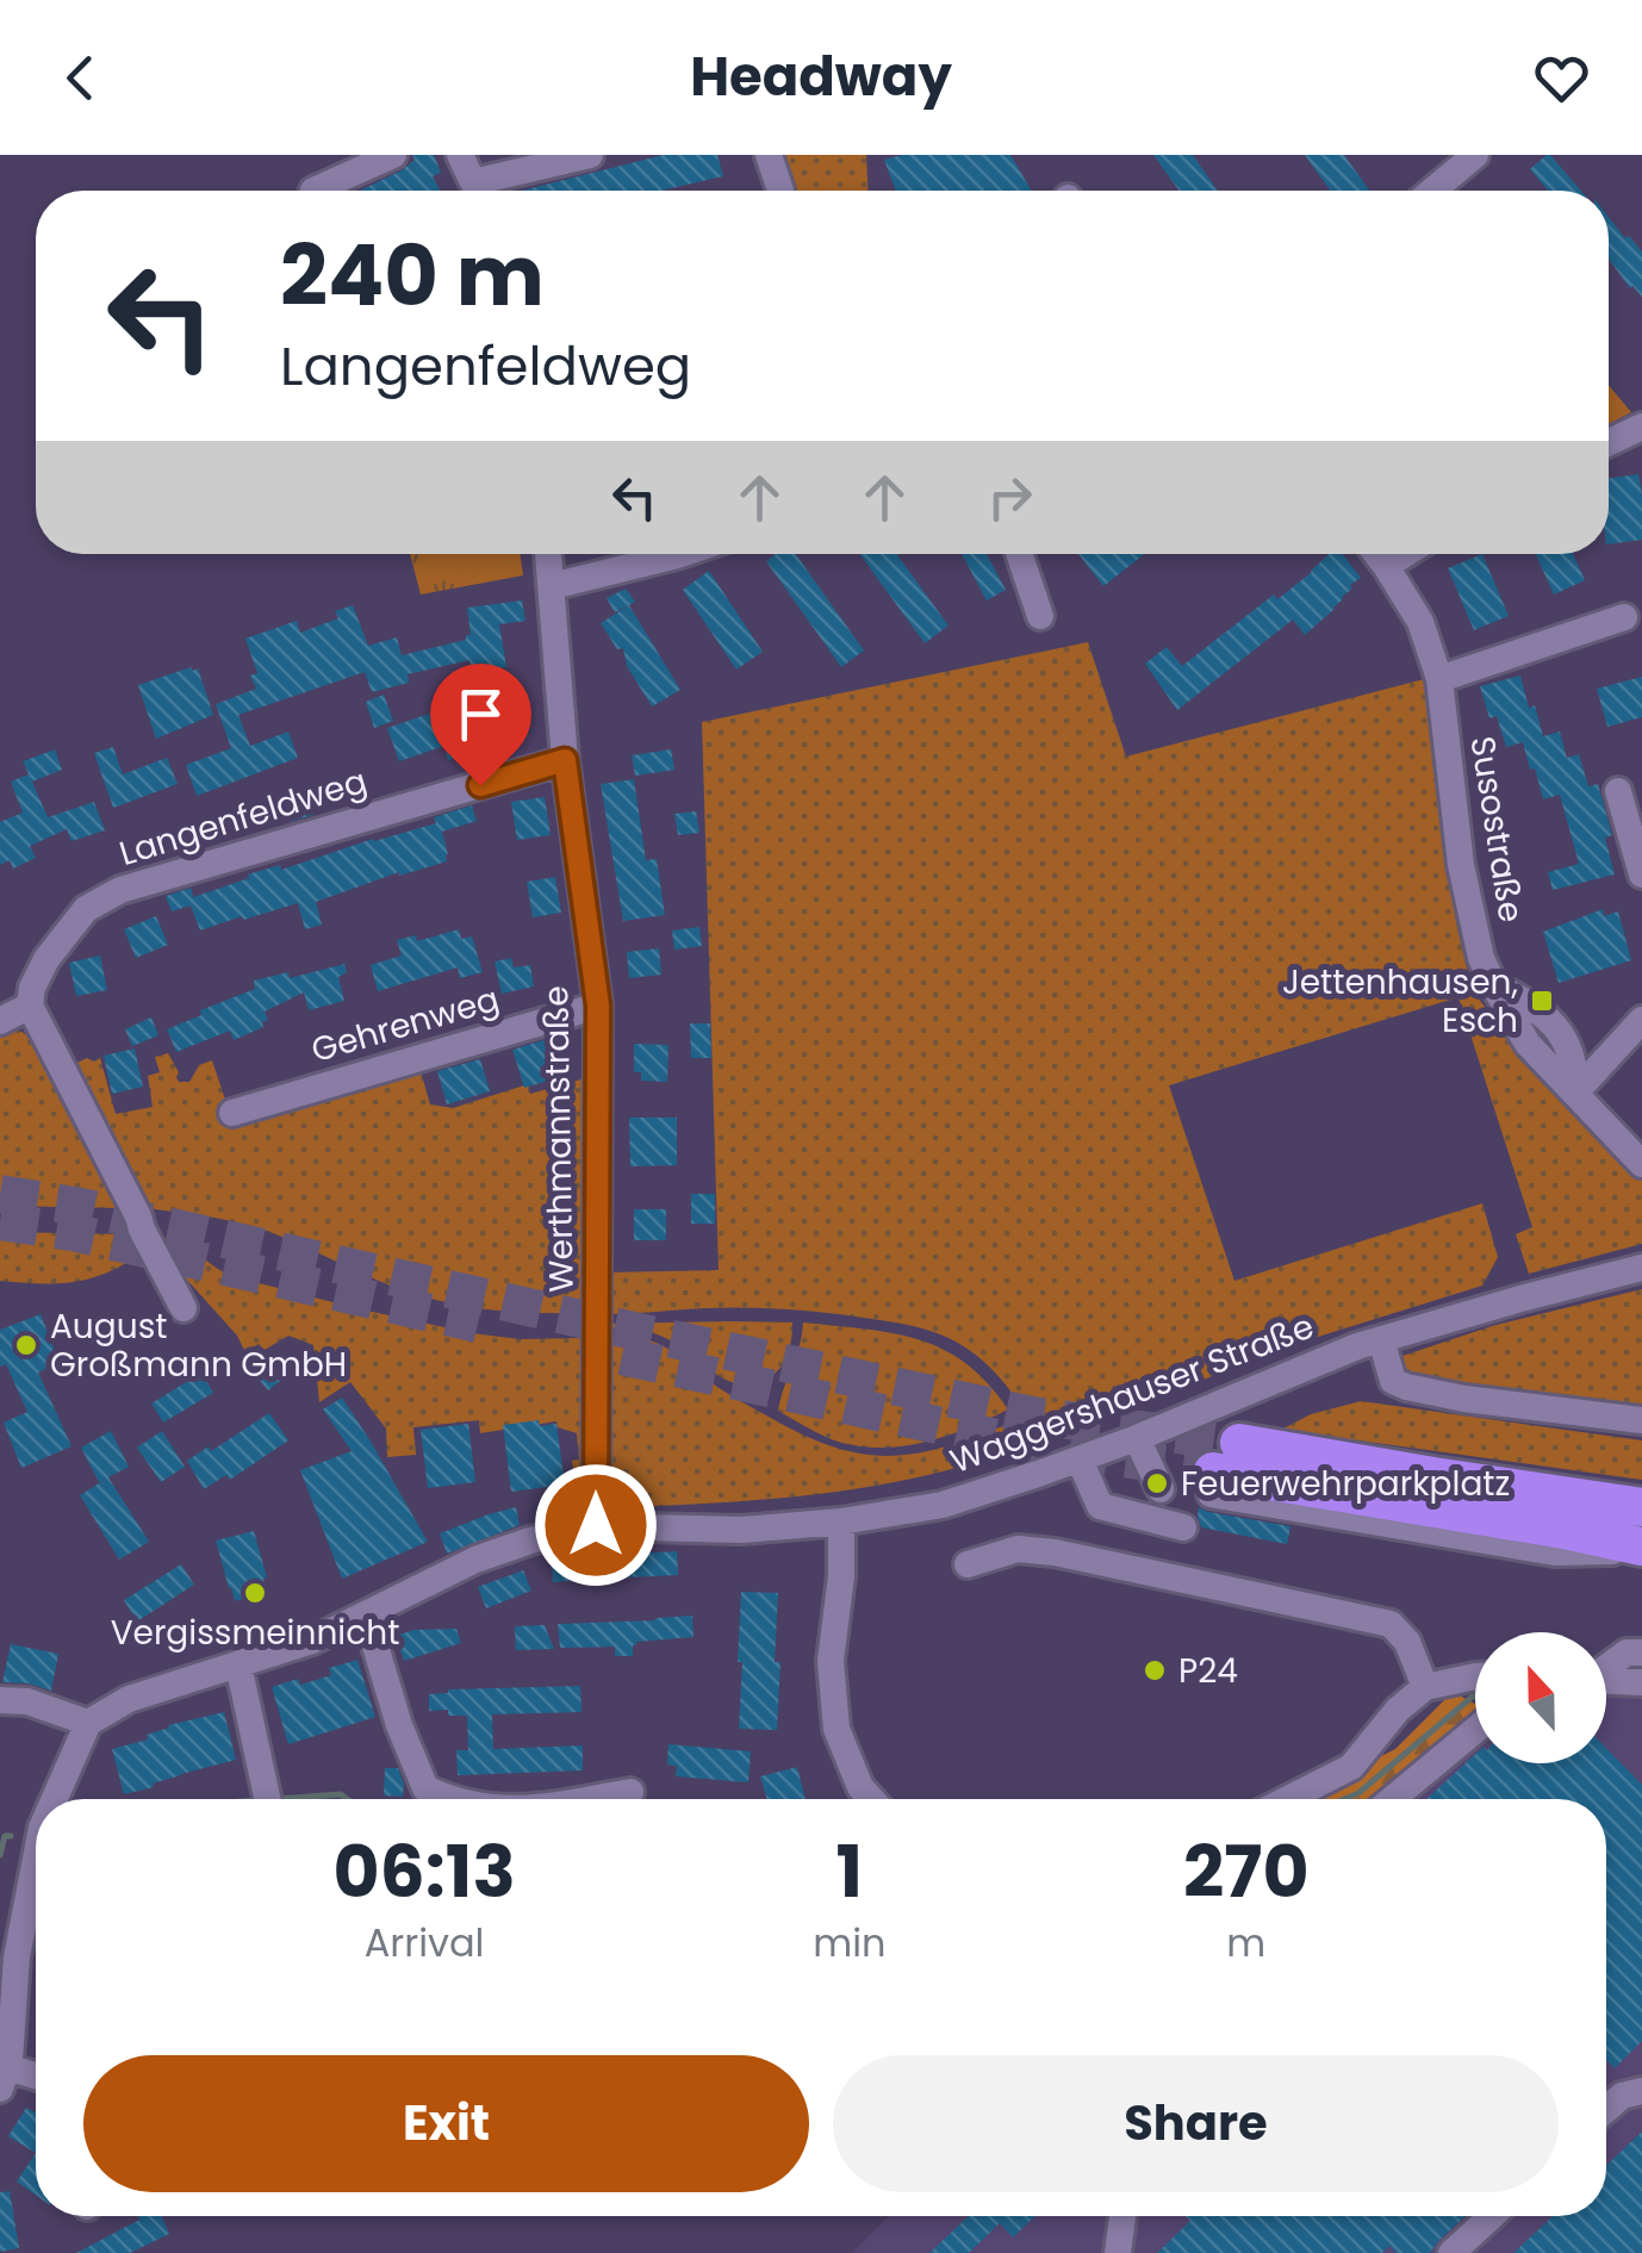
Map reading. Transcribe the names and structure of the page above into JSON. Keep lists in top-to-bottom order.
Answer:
{
  "streets": {
    "street": [
      "Langenfeldweg",
      "Susostraße",
      "Gehrenweg",
      "Werthmannstraße",
      "Waggershauser Straße"
    ]
  },
  "crossings": [
    ["Langenfeldweg", "Werthmannstraße"],
    ["Gehrenweg", "Werthmannstraße"],
    ["Werthmannstraße", "Waggershauser Straße"]
  ],
  "places": {
    "transit": ["Jettenhausen, Esch"],
    "other": [
      "August Großmann GmbH",
      "Feuerwehrparkplatz",
      "Vergissmeinnicht",
      "P24"
    ]
  },
  "north": "top",
  "page": {
    "header": "Headway",
    "turn": ["240 m", "Langenfeldweg"],
    "eta": [
      "06:13",
      "Arrival",
      "1",
      "min",
      "270",
      "m"
    ],
    "buttons": ["Exit", "Share"]
  }
}
